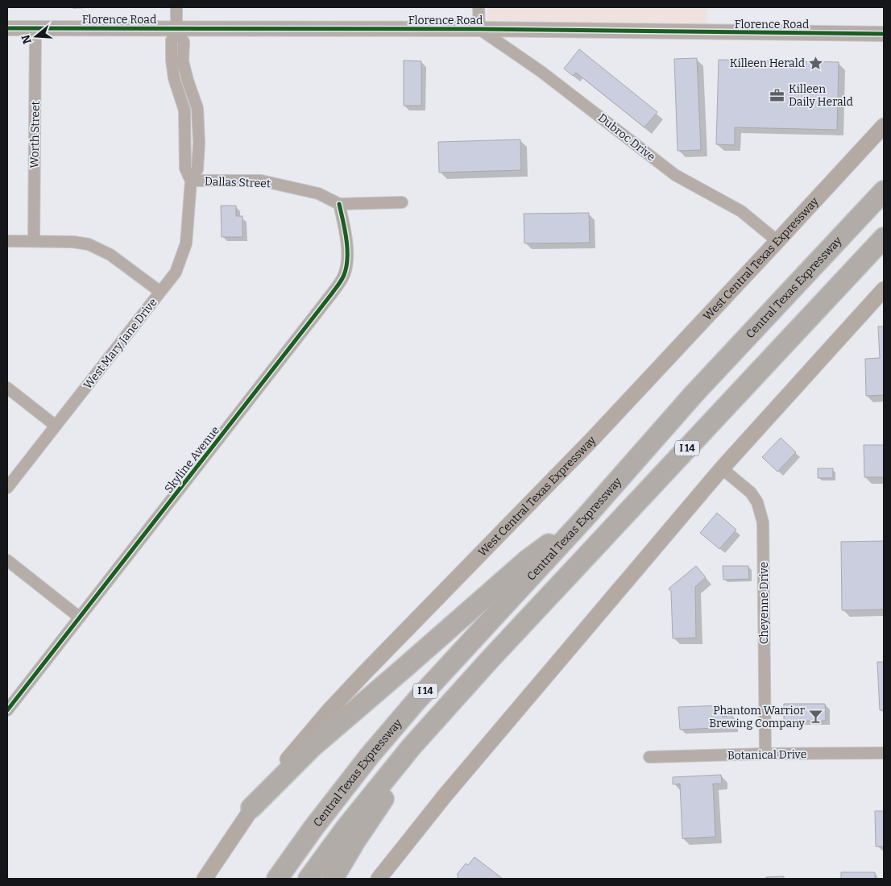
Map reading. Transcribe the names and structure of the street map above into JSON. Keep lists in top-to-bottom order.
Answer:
{
  "streets": {
    "highway": ["Central Texas Expressway", "I 14"],
    "main road": ["West Central Texas Expressway"],
    "street": [
      "Florence Road",
      "Worth Street",
      "Dubroc Drive",
      "Dallas Street",
      "West Mary Jane Drive",
      "Skyline Avenue",
      "Cheyenne Drive",
      "Botanical Drive"
    ]
  },
  "crossings": [
    ["Florence Road", "Worth Street"],
    ["Florence Road", "Dubroc Drive"],
    ["Florence Road", "West Mary Jane Drive"],
    ["Dubroc Drive", "West Central Texas Expressway"],
    ["Dallas Street", "West Mary Jane Drive"],
    ["Dallas Street", "Skyline Avenue"],
    ["Cheyenne Drive", "Botanical Drive"]
  ],
  "places": {
    "place": ["Killeen Herald"],
    "office": ["Killeen Daily Herald"],
    "bar": ["Phantom Warrior Brewing Company"]
  },
  "north": "left"
}
